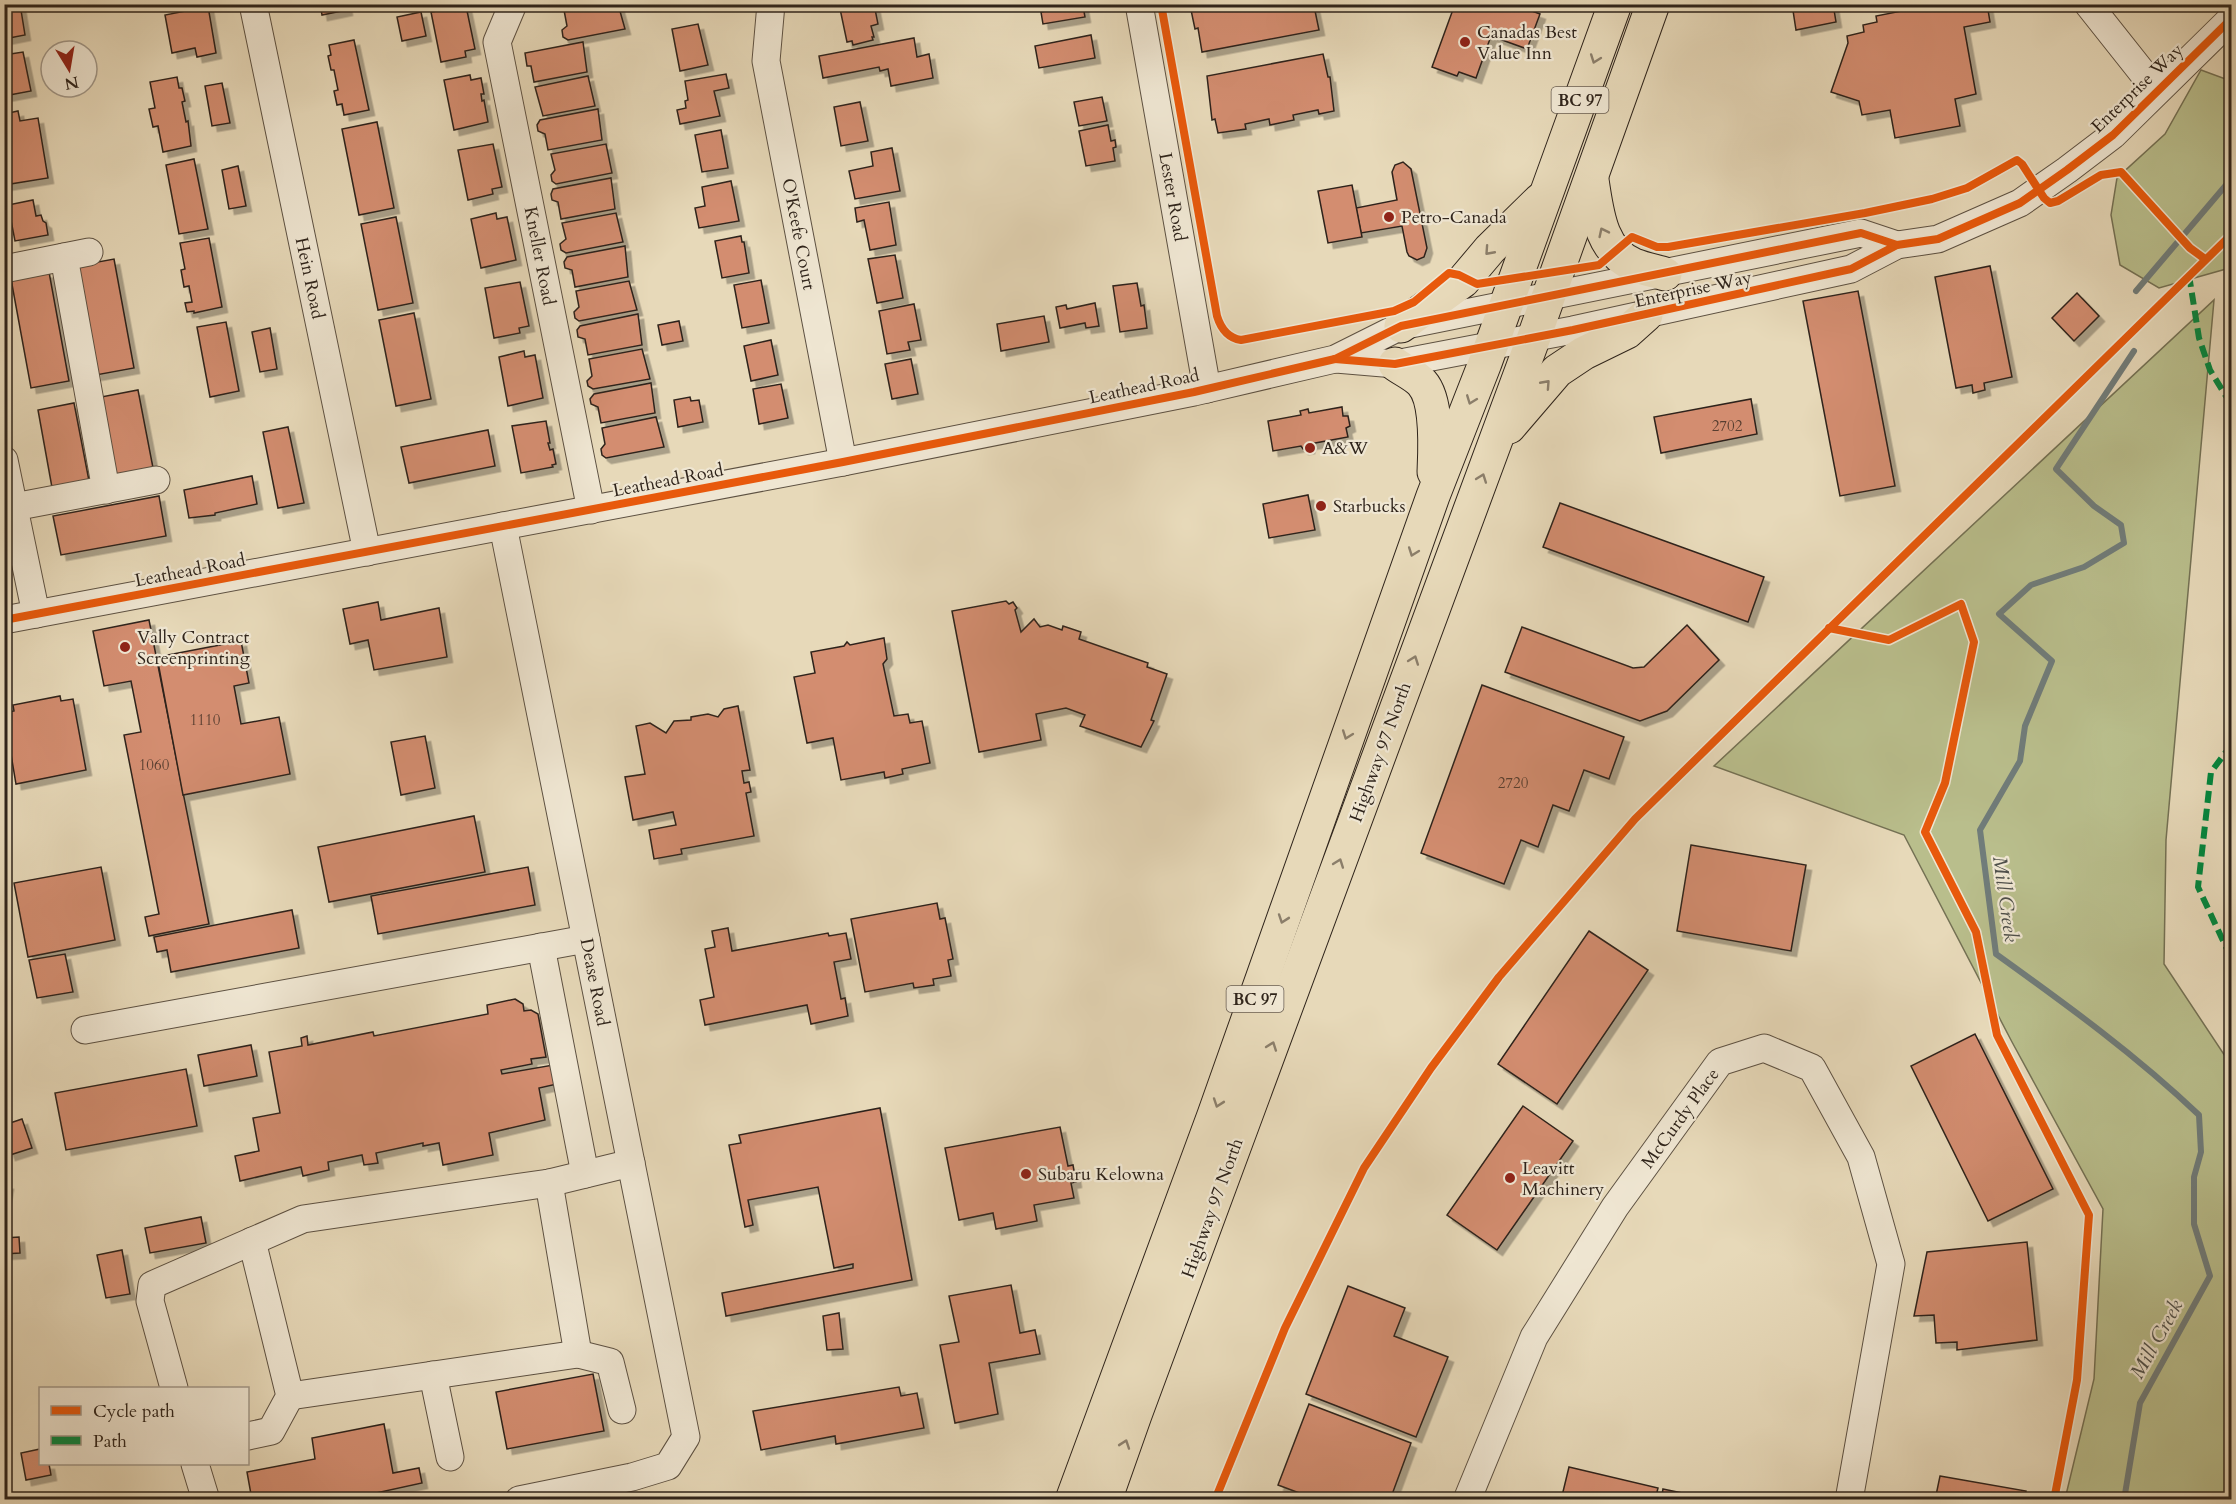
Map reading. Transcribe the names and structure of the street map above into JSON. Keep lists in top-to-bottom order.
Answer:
{
  "streets": {
    "highway": ["BC 97", "Highway 97 North"],
    "street": [
      "Enterprise Way",
      "Lester Road",
      "O'Keefe Court",
      "Kneller Road",
      "Hein Road",
      "Leathead Road",
      "Dease Road",
      "McCurdy Place"
    ]
  },
  "crossings": [
    ["Enterprise Way", "Leathead Road"],
    ["Enterprise Way", "Highway 97 North"],
    ["Lester Road", "Leathead Road"],
    ["O'Keefe Court", "Leathead Road"],
    ["Kneller Road", "Leathead Road"],
    ["Hein Road", "Leathead Road"],
    ["Leathead Road", "Highway 97 North"],
    ["Leathead Road", "Dease Road"]
  ],
  "water": ["Mill Creek"],
  "places": [
    "Canadas Best Value Inn",
    "Petro-Canada",
    "A&W",
    "Starbucks",
    "Vally Contract Screenprinting",
    "Subaru Kelowna",
    "Leavitt Machinery"
  ],
  "house_numbers": [
    "2702",
    "1110",
    "1060",
    "2720"
  ],
  "legend": ["Cycle path", "Path"],
  "north": "bottom"
}
